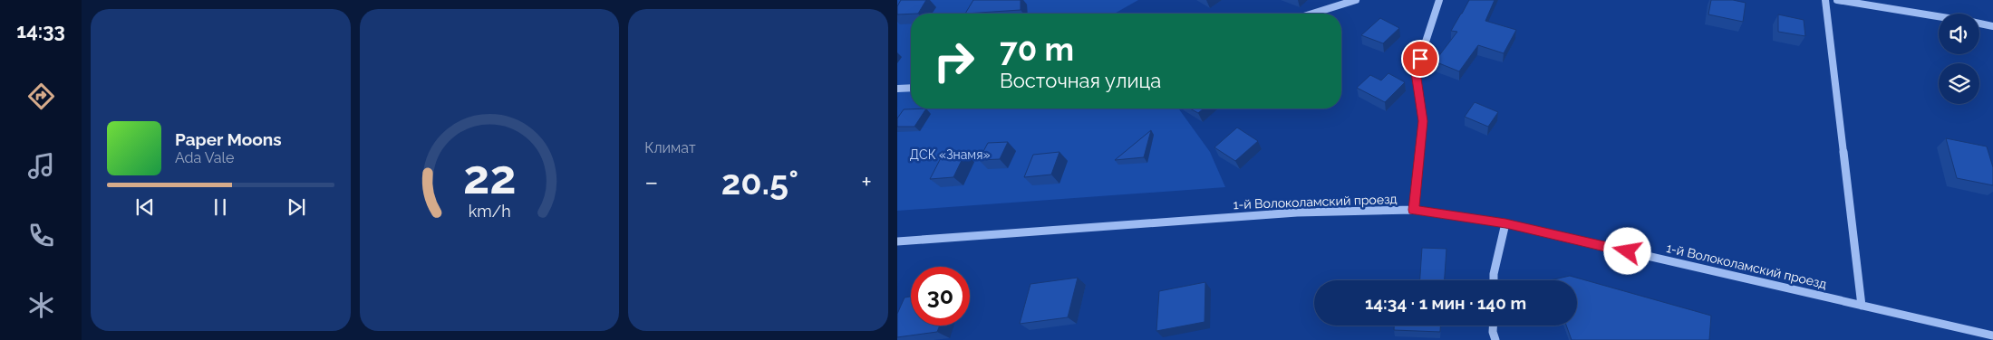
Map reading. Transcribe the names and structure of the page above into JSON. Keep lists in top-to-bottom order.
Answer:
{
  "streets": {
    "street": ["1-й Волоколамский проезд"]
  },
  "parks": ["ДСК «Знамя»"],
  "page": {
    "tabs": "14:33",
    "tile": "Климат",
    "turn": ["70 m", "Восточная улица"],
    "song": ["Paper Moons", "Ada Vale"],
    "heat": ["−", "20.5°", "+"],
    "limit": "30",
    "trip": "14:34 · 1 мин · 140 m",
    "gauge": ["22", "km/h"]
  }
}
